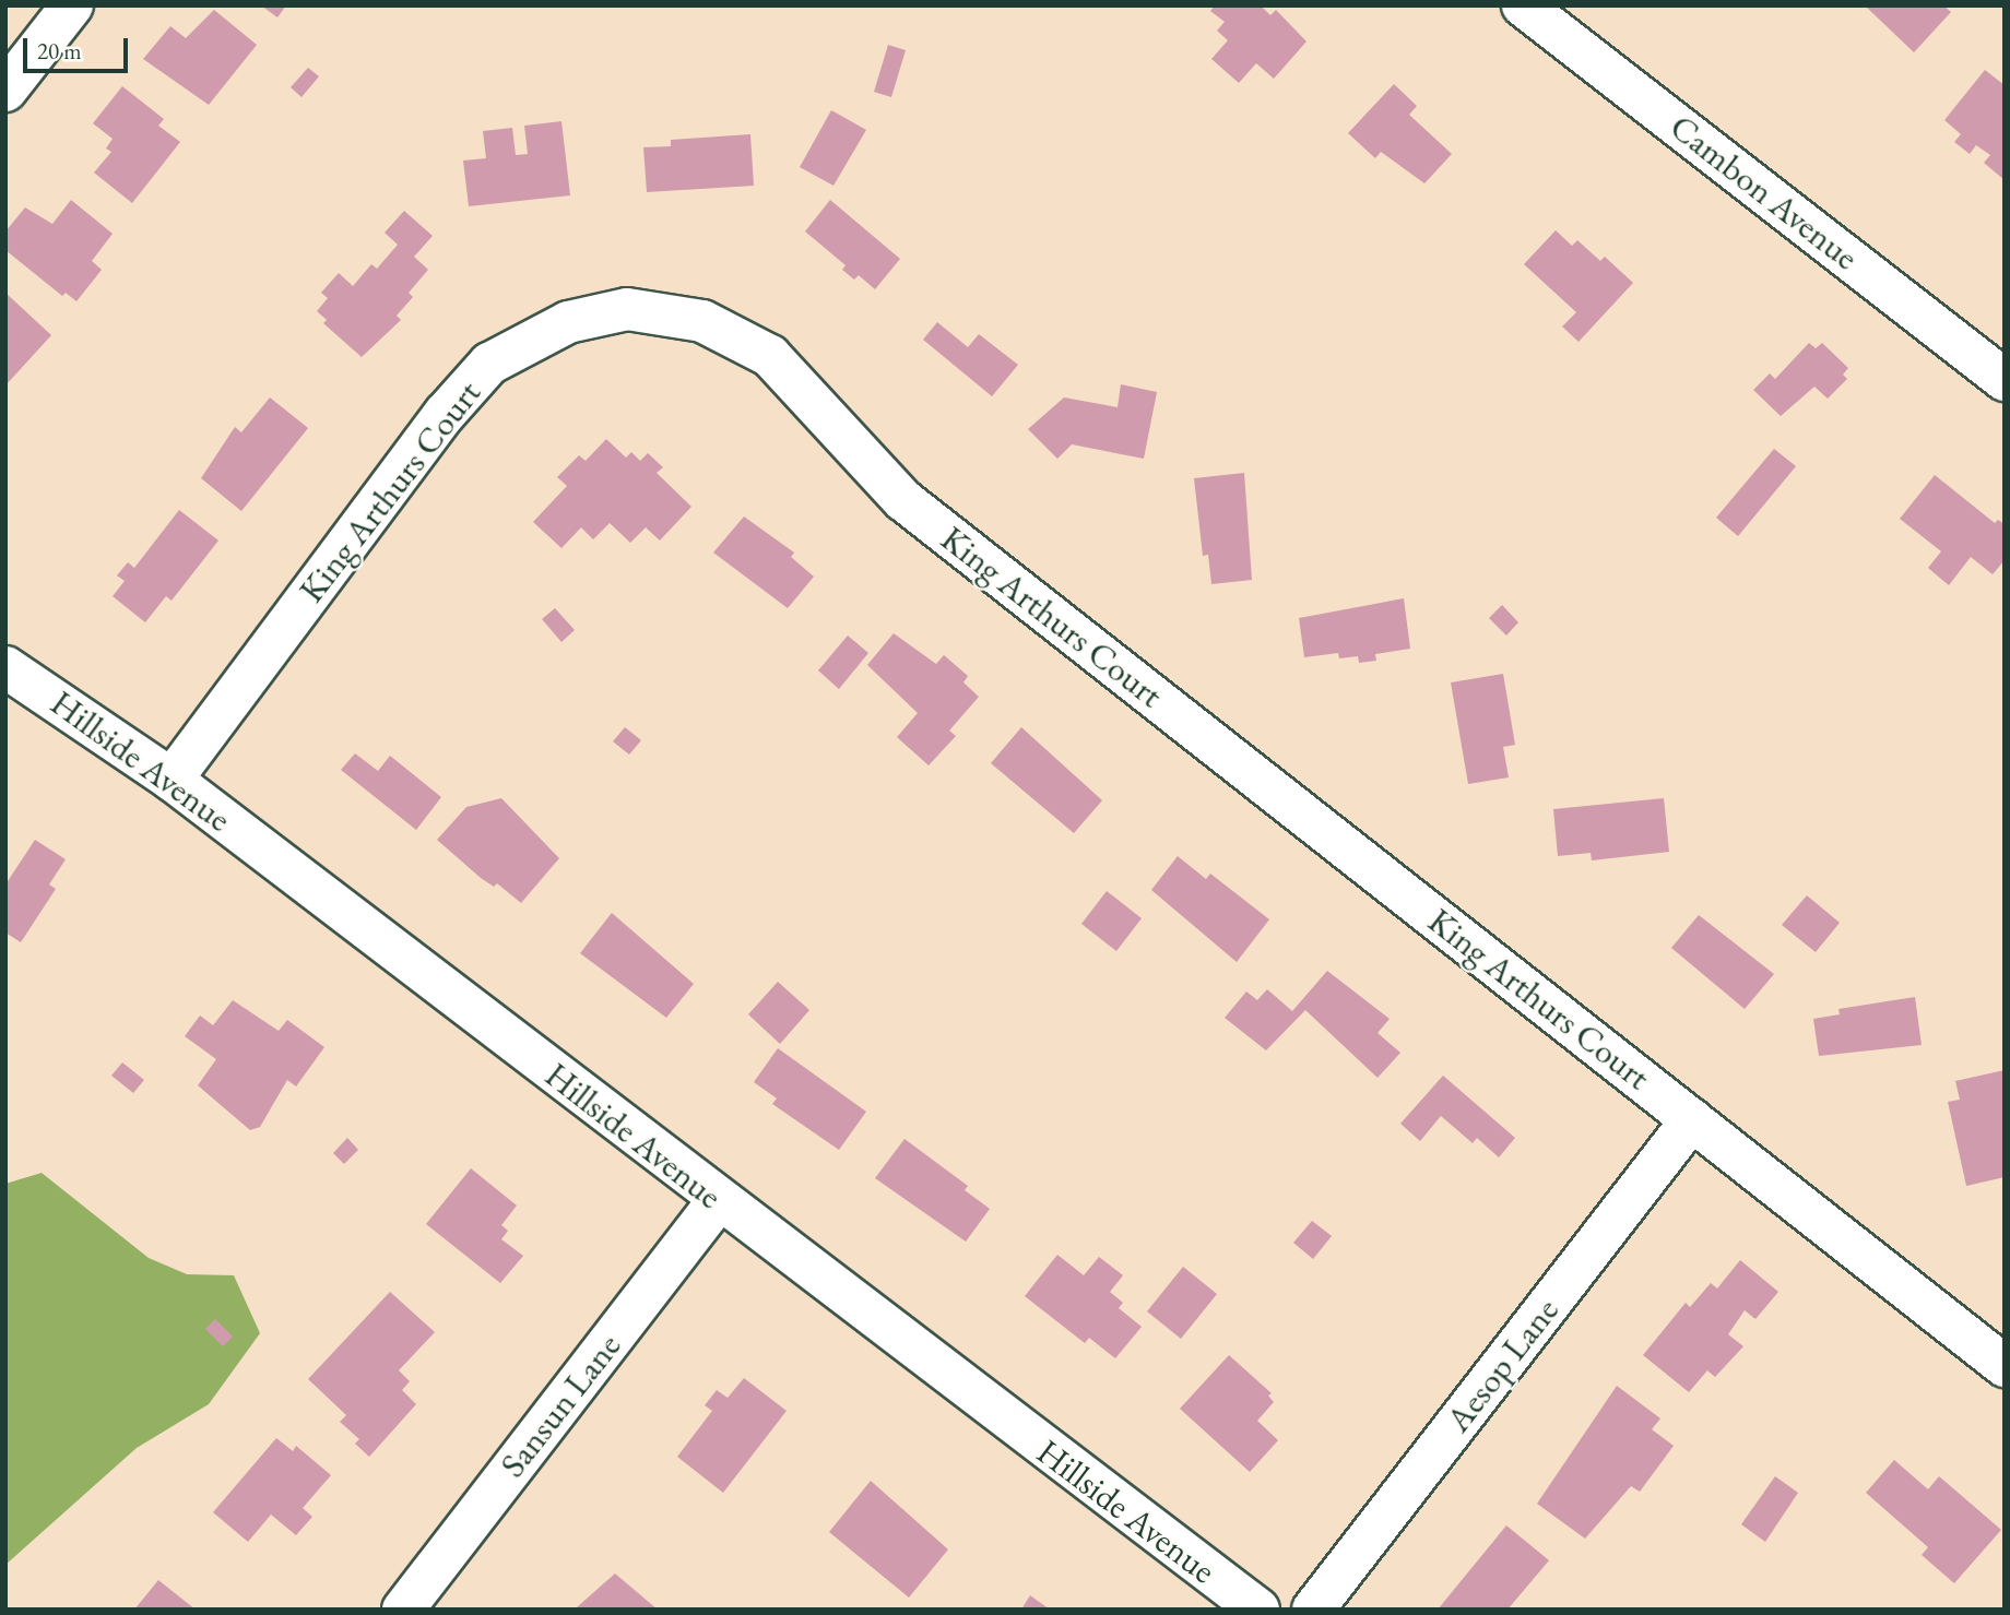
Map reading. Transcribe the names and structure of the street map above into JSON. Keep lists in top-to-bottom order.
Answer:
{
  "streets": {
    "street": [
      "Cambon Avenue",
      "King Arthurs Court",
      "Hillside Avenue",
      "Aesop Lane",
      "Sansun Lane"
    ]
  },
  "crossings": [
    ["King Arthurs Court", "Hillside Avenue"],
    ["King Arthurs Court", "Aesop Lane"],
    ["Hillside Avenue", "Sansun Lane"]
  ],
  "scale_bar": "20 m"
}
